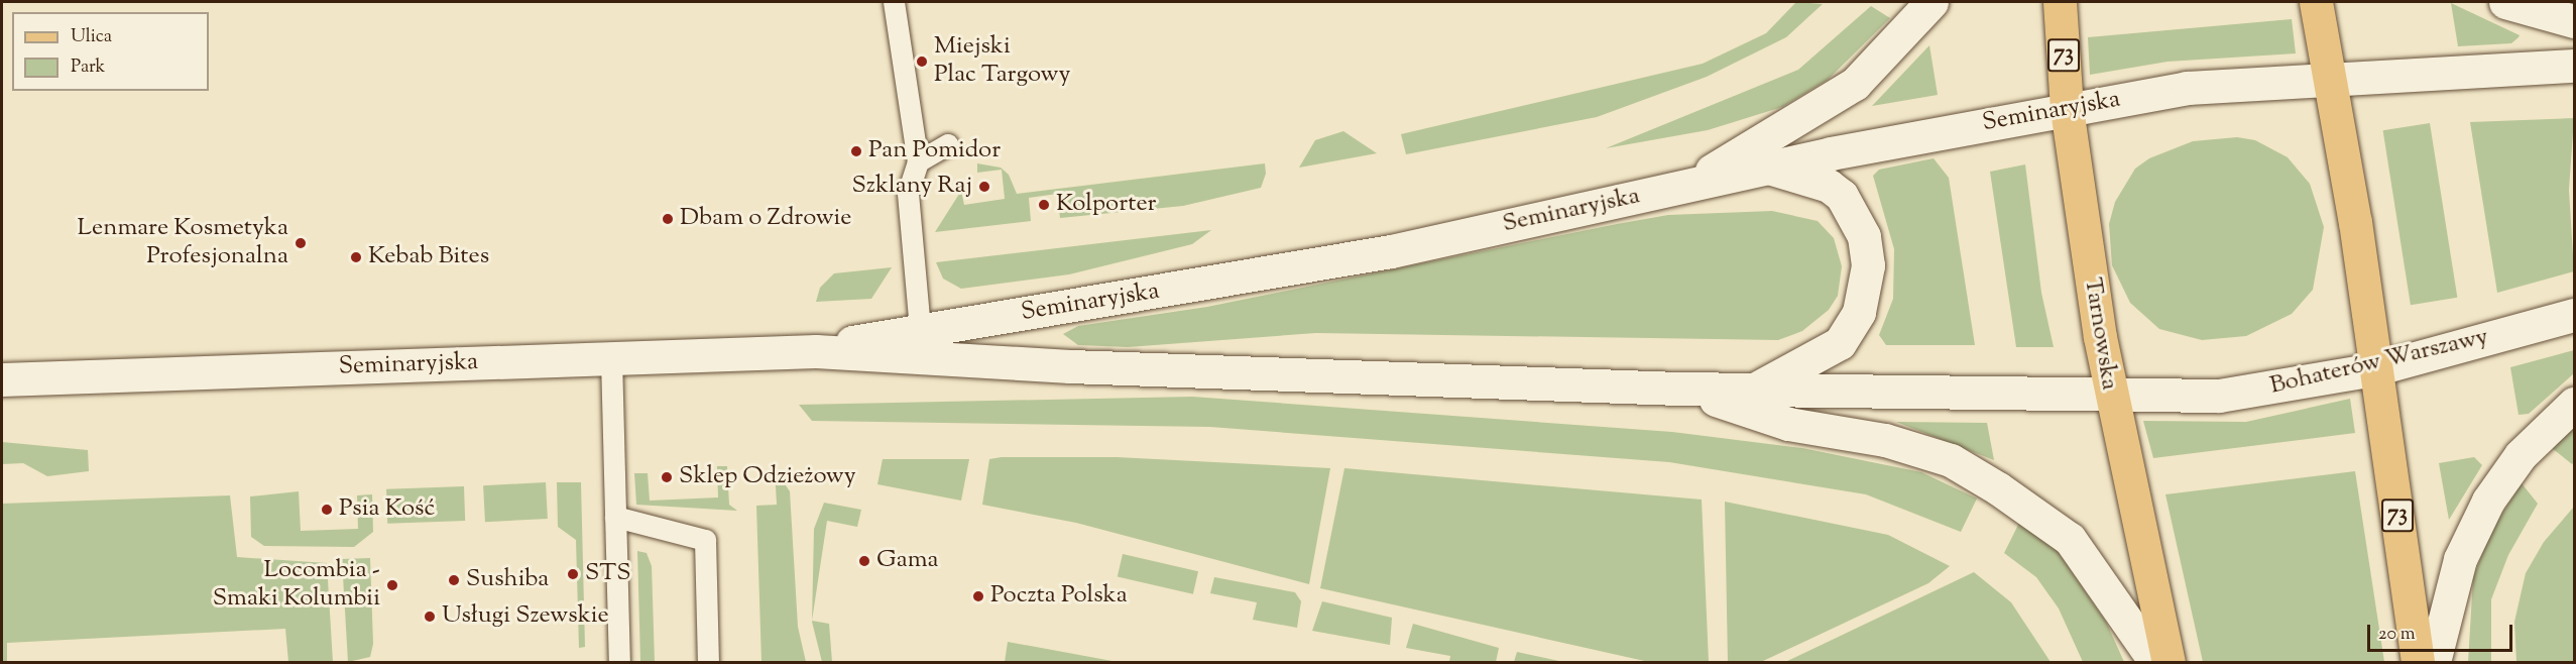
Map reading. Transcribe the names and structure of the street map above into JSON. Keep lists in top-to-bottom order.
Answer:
{
  "streets": {
    "main road": ["73", "Tarnowska"],
    "street": ["Seminaryjska", "Bohaterów Warszawy"]
  },
  "crossings": [
    ["73", "Seminaryjska"],
    ["73", "Bohaterów Warszawy"],
    ["Seminaryjska", "Tarnowska"],
    ["Seminaryjska", "Bohaterów Warszawy"],
    ["Tarnowska", "Bohaterów Warszawy"]
  ],
  "places": [
    "Miejski Plac Targowy",
    "Pan Pomidor",
    "Szklany Raj",
    "Kolporter",
    "Dbam o Zdrowie",
    "Lenmare Kosmetyka Profesjonalna",
    "Kebab Bites",
    "Sklep Odzieżowy",
    "Psia Kość",
    "Gama",
    "STS",
    "Sushiba",
    "Locombia - Smaki Kolumbii",
    "Poczta Polska",
    "Usługi Szewskie"
  ],
  "legend": ["Ulica", "Park"],
  "scale_bar": "20 m"
}
